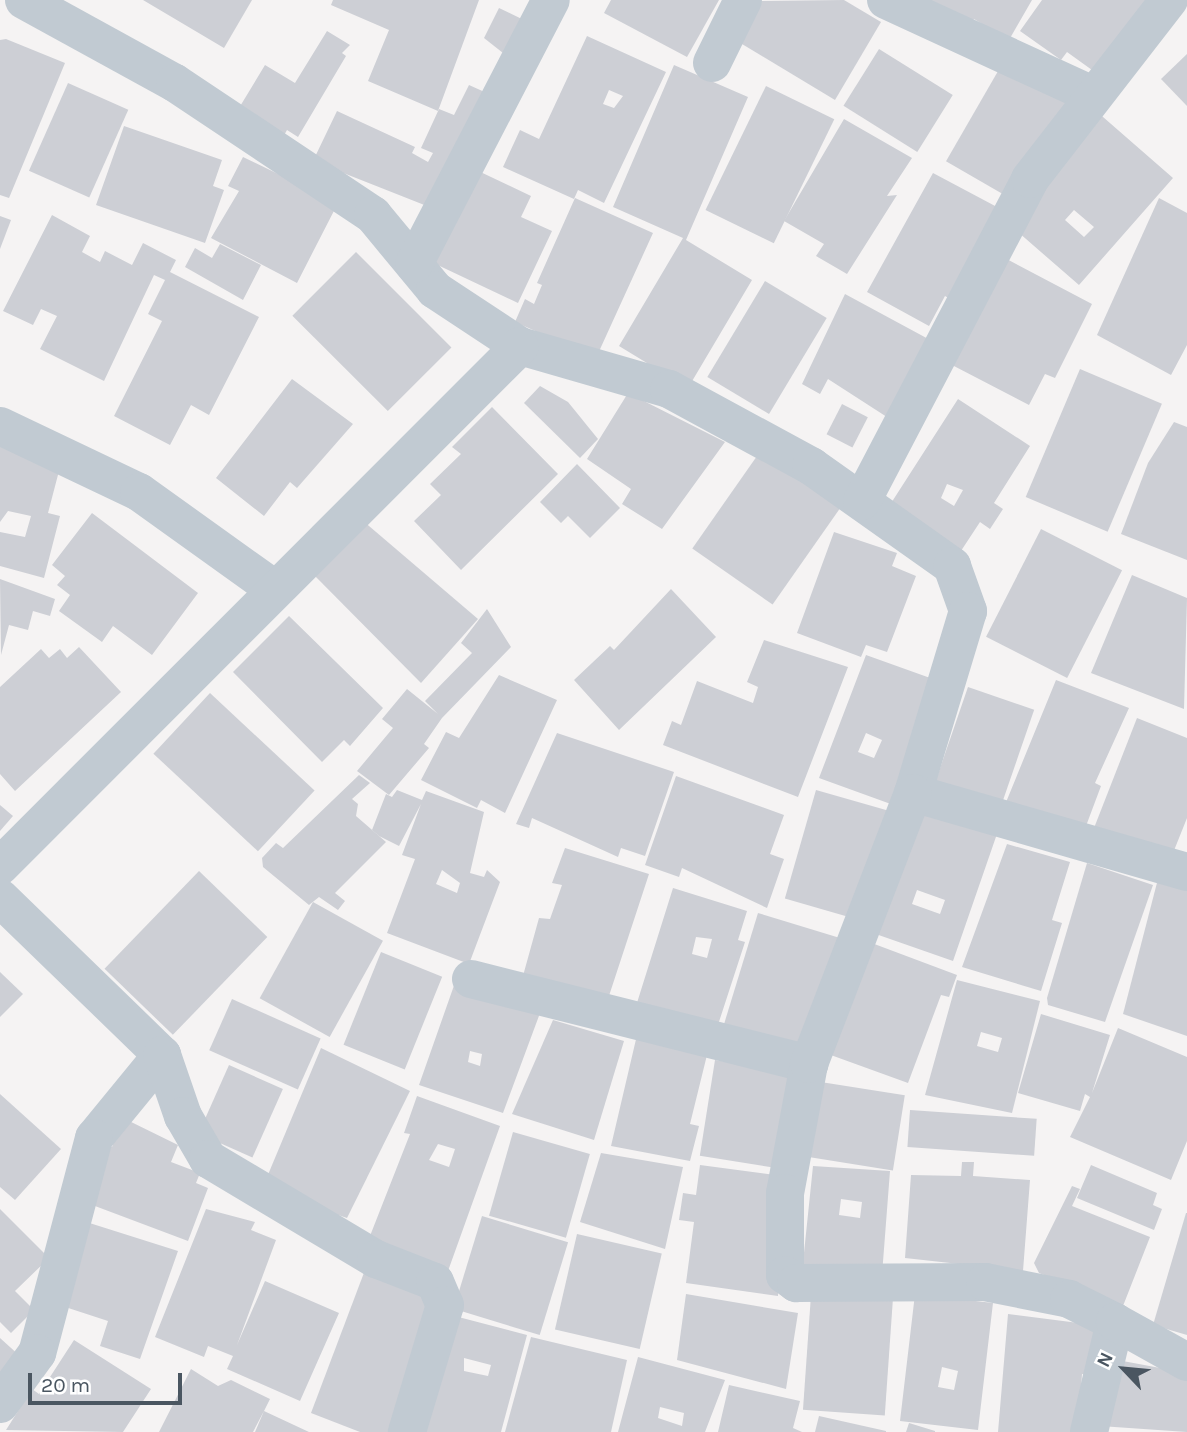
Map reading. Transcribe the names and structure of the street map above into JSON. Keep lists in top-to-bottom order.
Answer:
{
  "scale_bar": "20 m",
  "north": "top left"
}
